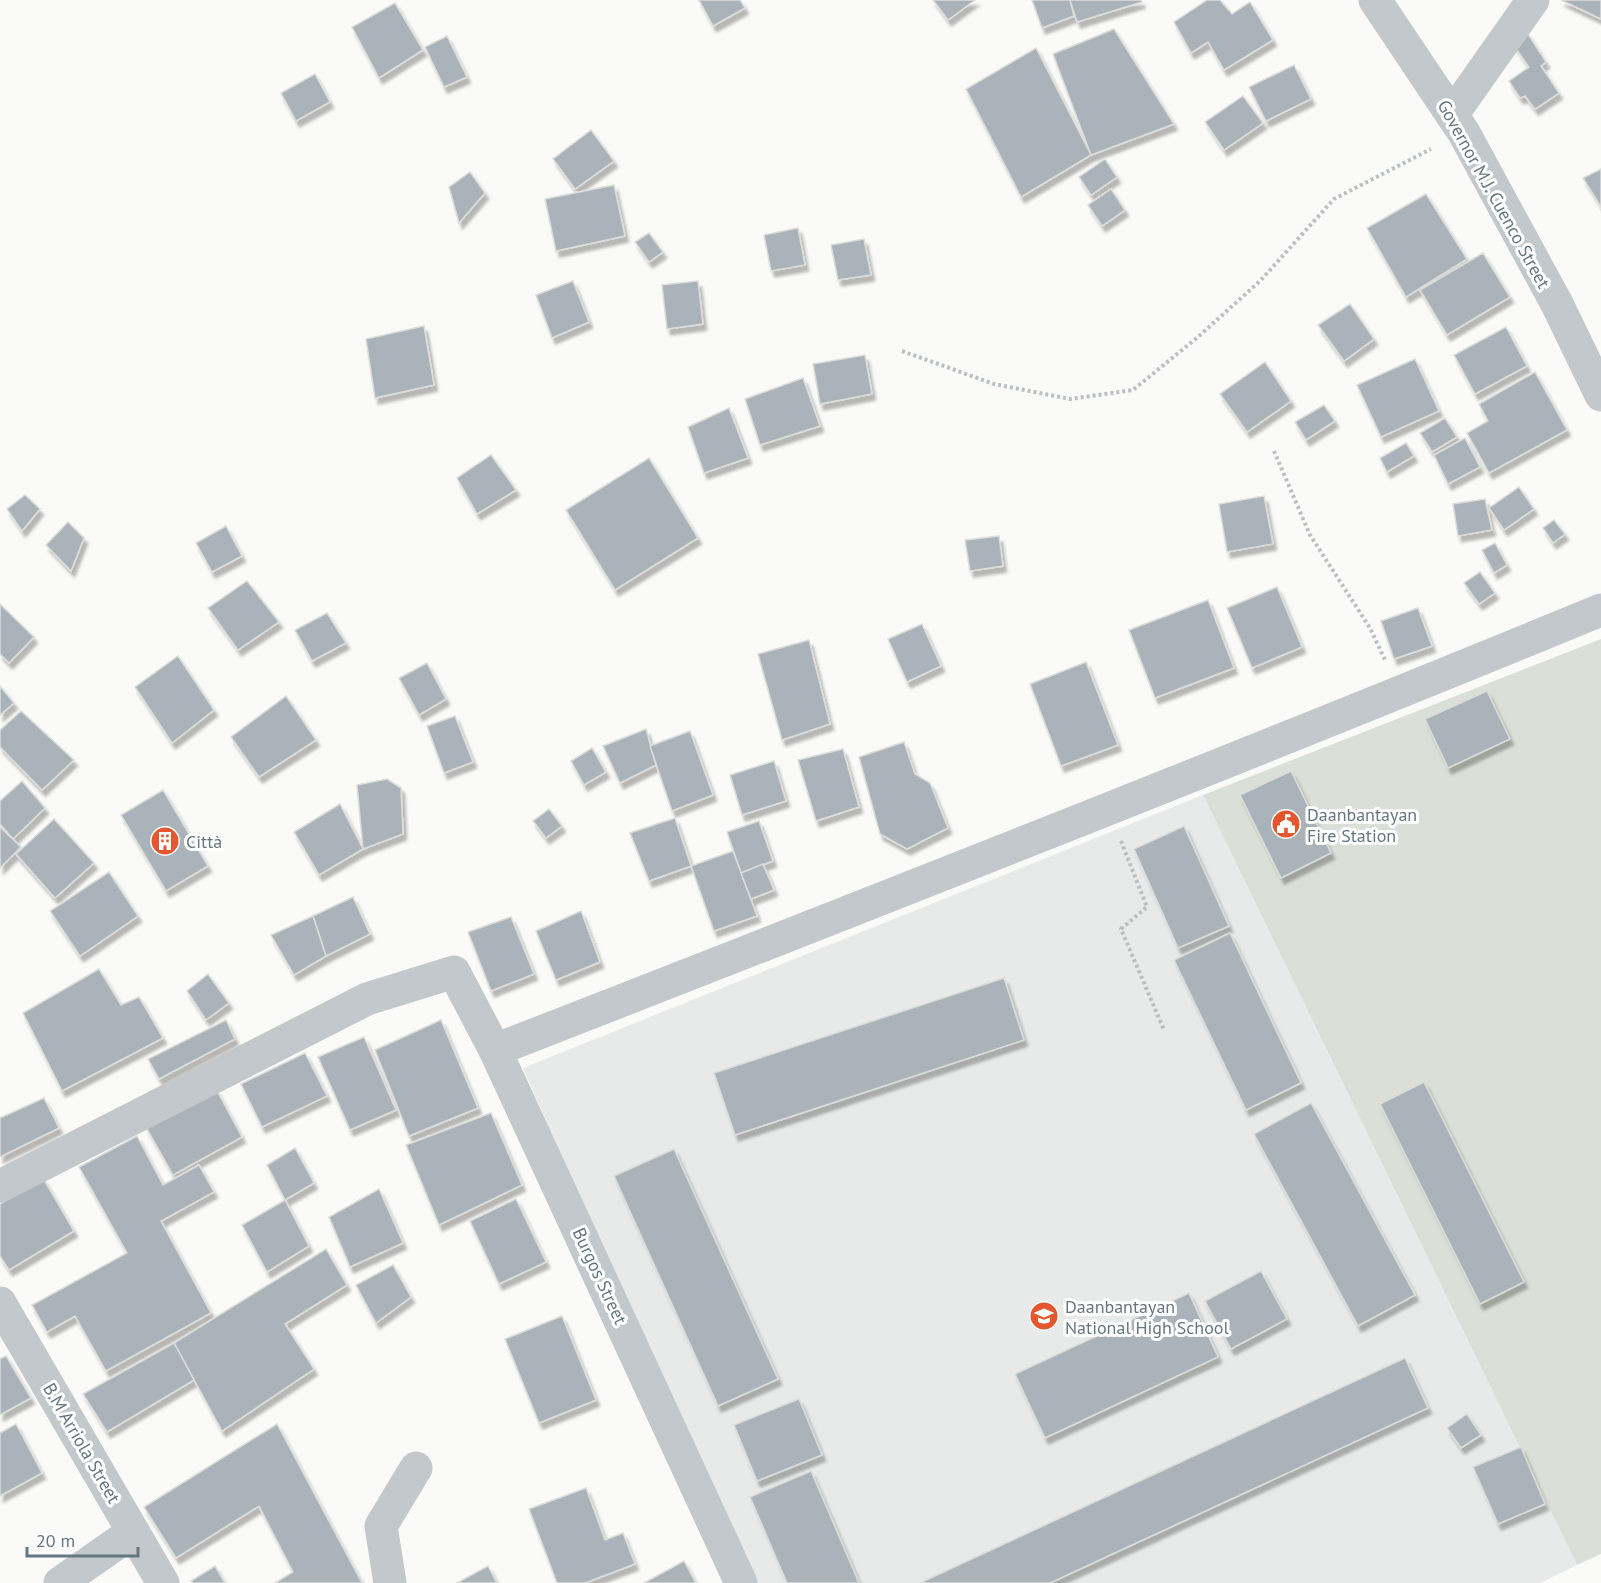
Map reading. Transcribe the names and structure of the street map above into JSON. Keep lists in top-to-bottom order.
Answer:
{
  "streets": {
    "street": ["Governor M.J. Cuenco Street", "Burgos Street", "B.M Arriola Street"]
  },
  "places": {
    "public building": ["Daanbantayan Fire Station"],
    "building": ["Città"],
    "school or university": ["Daanbantayan National High School"]
  },
  "scale_bar": "20 m"
}
